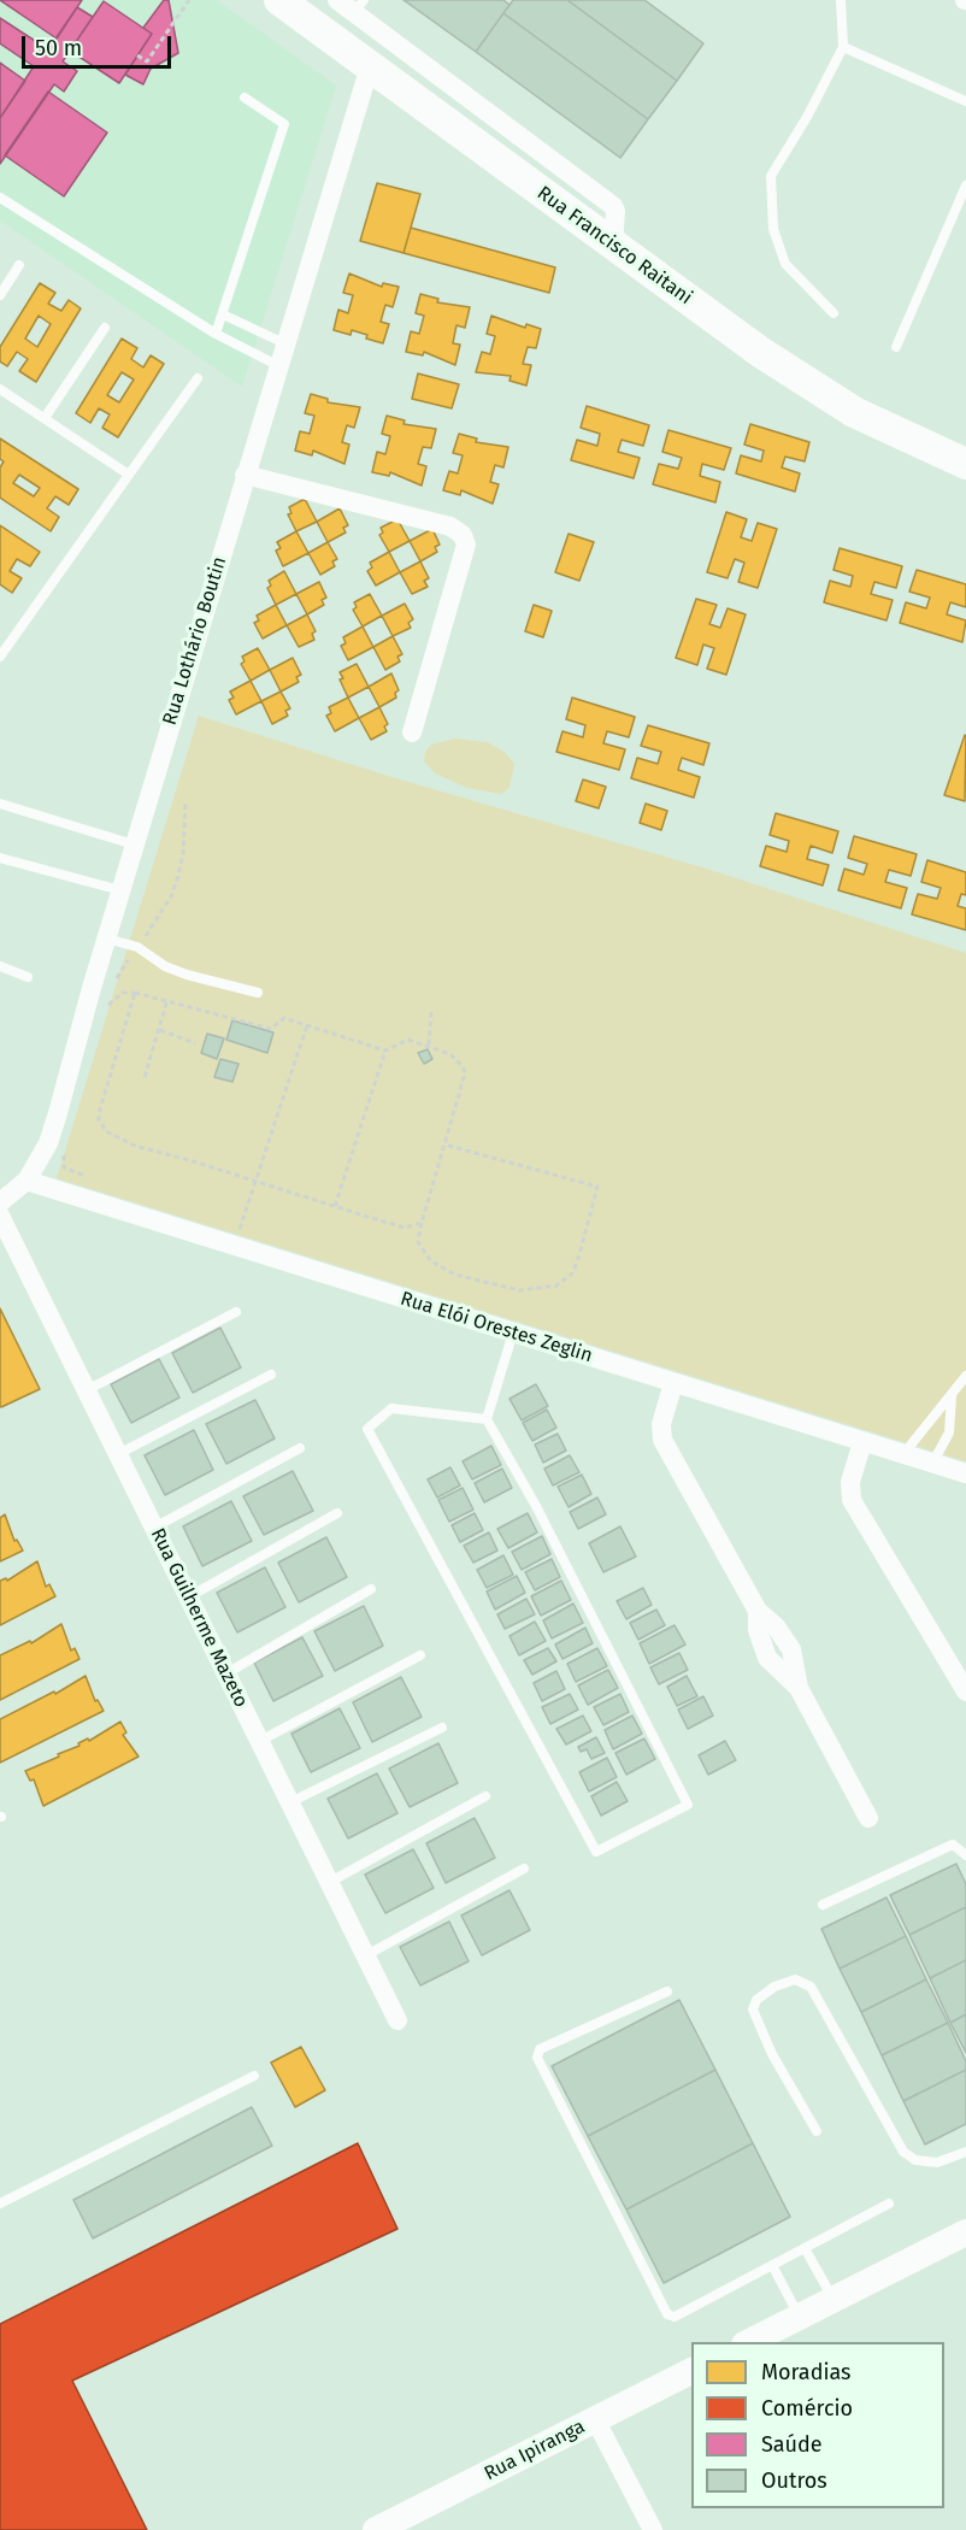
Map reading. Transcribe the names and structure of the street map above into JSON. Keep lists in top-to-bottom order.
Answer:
{
  "streets": {
    "main road": ["Rua Francisco Raitani", "Rua Ipiranga"],
    "street": ["Rua Lothário Boutin", "Rua Elói Orestes Zeglin", "Rua Guilherme Mazeto"]
  },
  "crossings": [
    ["Rua Francisco Raitani", "Rua Lothário Boutin"],
    ["Rua Lothário Boutin", "Rua Elói Orestes Zeglin"]
  ],
  "legend": [
    "Moradias",
    "Comércio",
    "Saúde",
    "Outros"
  ],
  "scale_bar": "50 m"
}
